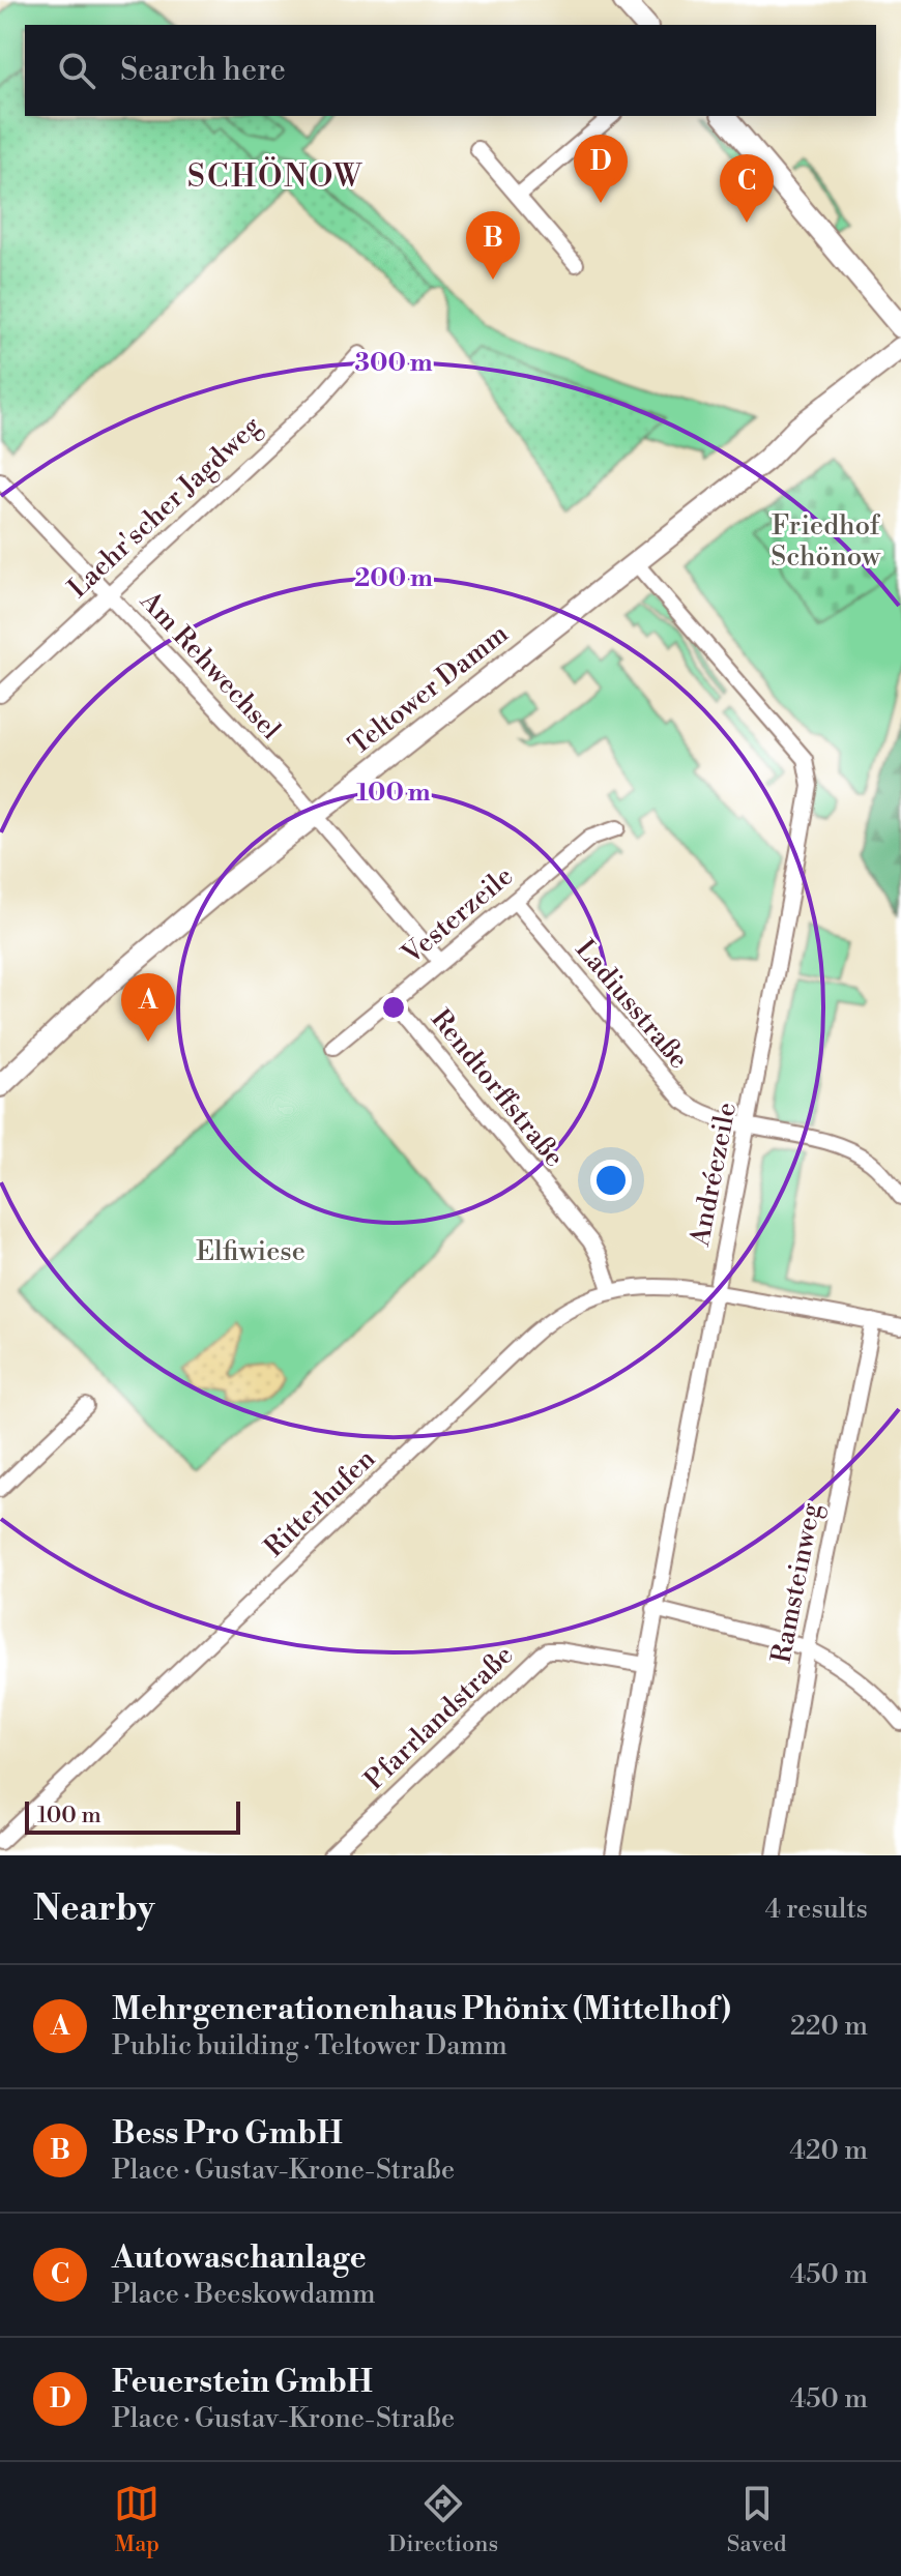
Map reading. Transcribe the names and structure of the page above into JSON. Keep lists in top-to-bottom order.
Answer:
{
  "streets": {
    "main road": ["Teltower Damm"],
    "street": [
      "Laehr'scher Jagdweg",
      "Am Rehwechsel",
      "Vesterzeile",
      "Ladiusstraße",
      "Rendtorffstraße",
      "Andréezeile",
      "Ritterhufen",
      "Ramsteinweg",
      "Pfarrlandstraße"
    ]
  },
  "crossings": [
    ["Laehr'scher Jagdweg", "Am Rehwechsel"],
    ["Am Rehwechsel", "Teltower Damm"],
    ["Teltower Damm", "Andréezeile"],
    ["Vesterzeile", "Ladiusstraße"],
    ["Vesterzeile", "Rendtorffstraße"],
    ["Ladiusstraße", "Andréezeile"],
    ["Rendtorffstraße", "Ritterhufen"],
    ["Andréezeile", "Ritterhufen"],
    ["Andréezeile", "Pfarrlandstraße"],
    ["Ritterhufen", "Ramsteinweg"]
  ],
  "districts": ["SCHÖNOW"],
  "parks": ["Friedhof Schönow", "Elfiwiese"],
  "scale_bar": "100 m",
  "page": {
    "search": "Search here",
    "pins": [
      "D",
      "C",
      "B",
      "A"
    ],
    "scale": "100 m",
    "heading": ["Nearby", "4 results"],
    "list": [
      {
        "mark": "A",
        "name": "Mehrgenerationenhaus Phönix (Mittelhof)",
        "note": "Public building · Teltower Damm",
        "value": "220 m"
      },
      {
        "mark": "B",
        "name": "Bess Pro GmbH",
        "note": "Place · Gustav-Krone-Straße",
        "value": "420 m"
      },
      {
        "mark": "C",
        "name": "Autowaschanlage",
        "note": "Place · Beeskowdamm",
        "value": "450 m"
      },
      {
        "mark": "D",
        "name": "Feuerstein GmbH",
        "note": "Place · Gustav-Krone-Straße",
        "value": "450 m"
      }
    ],
    "nav": ["Map", "Directions", "Saved"]
  },
  "rings": ["300 m", "200 m", "100 m"]
}
